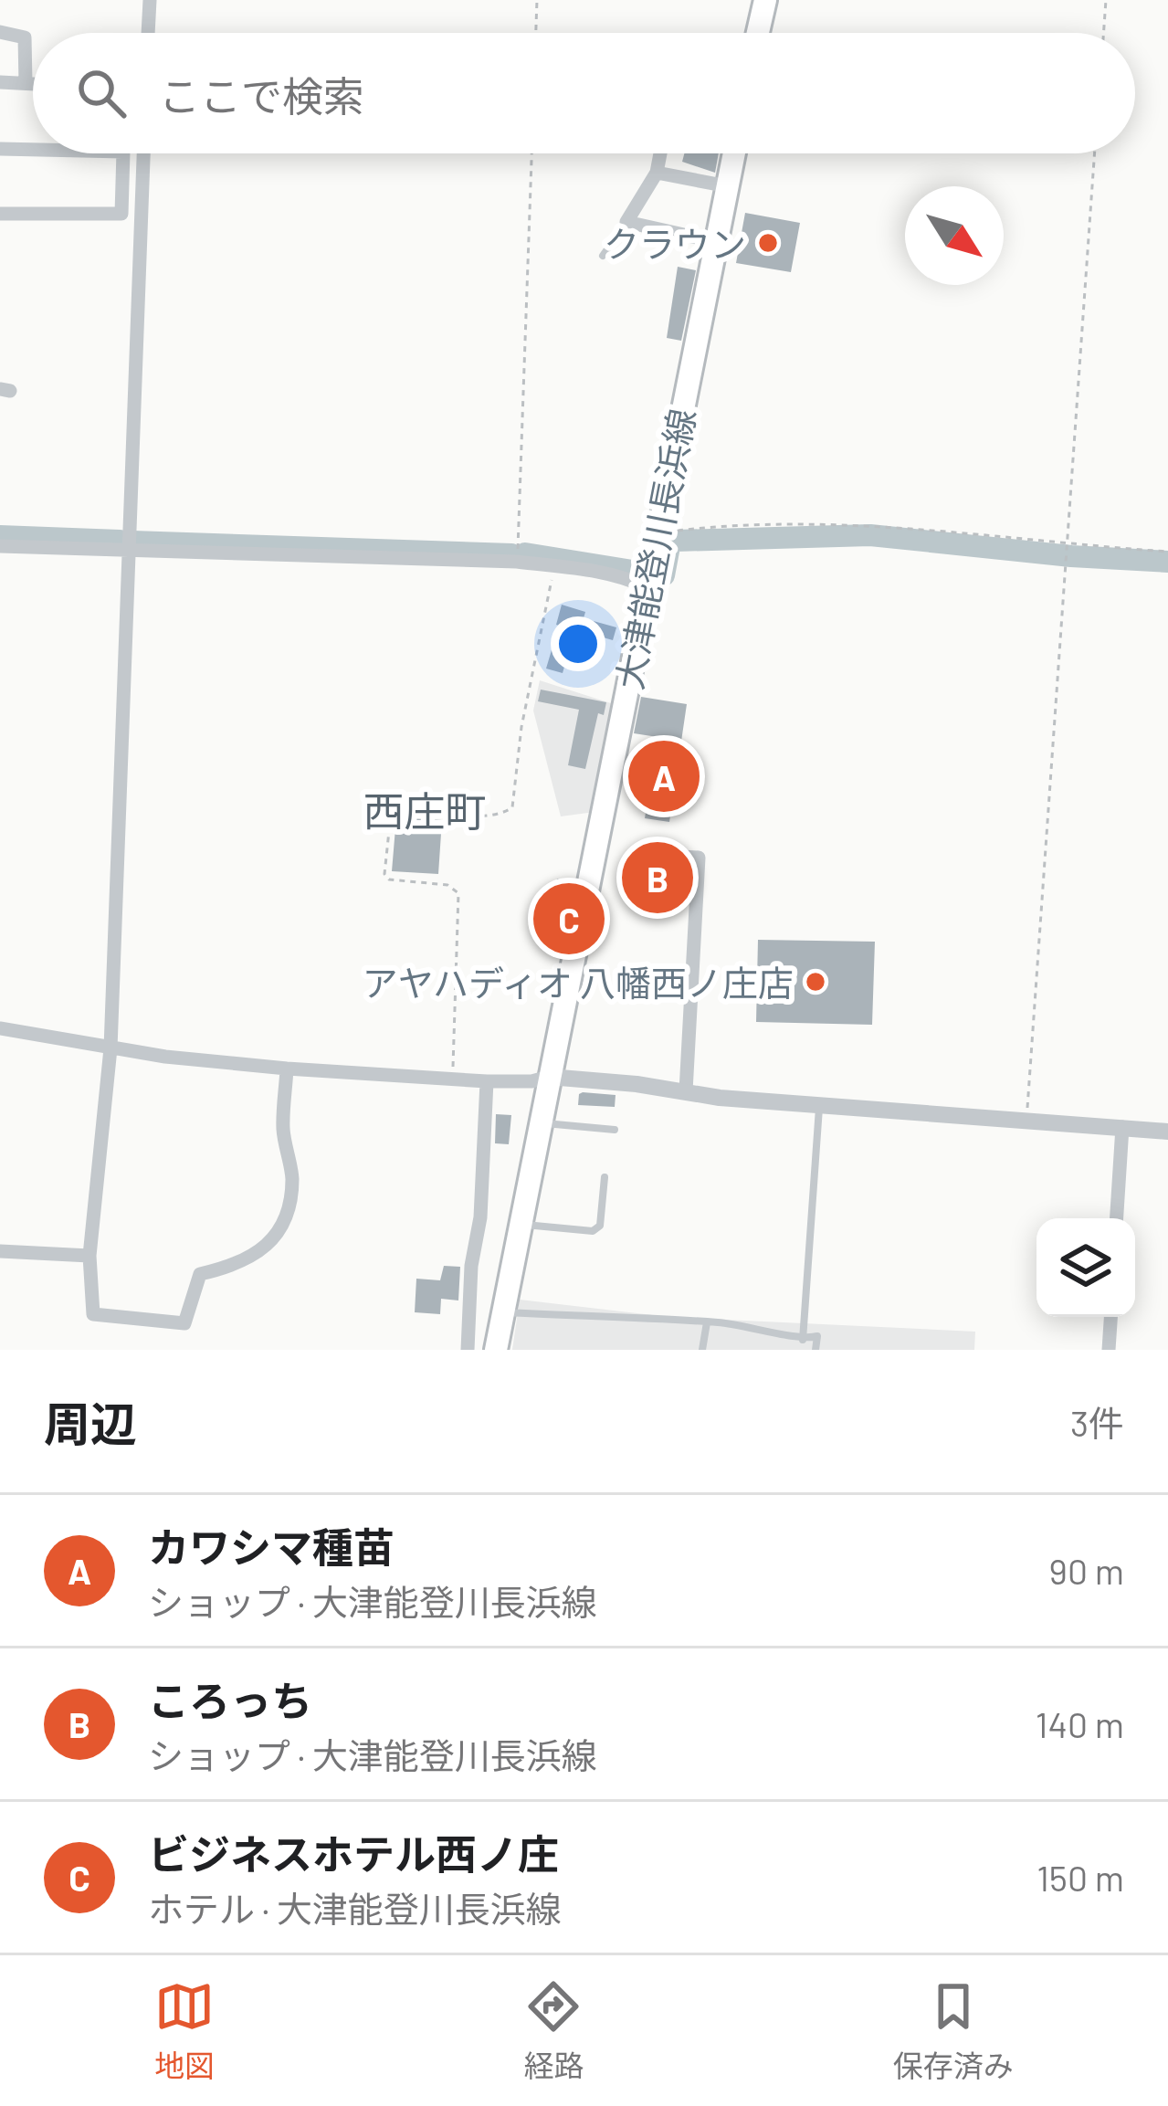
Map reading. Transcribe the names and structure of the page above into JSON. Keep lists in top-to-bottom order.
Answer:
{
  "streets": {
    "main road": ["大津能登川長浜線"]
  },
  "districts": ["西庄町"],
  "places": ["クラウン", "アヤハディオ 八幡西ノ庄店"],
  "north": "bottom right",
  "page": {
    "search": "ここで検索",
    "pins": ["A", "B", "C"],
    "heading": ["周辺", "3件"],
    "list": [
      {
        "mark": "A",
        "name": "カワシマ種苗",
        "note": "ショップ · 大津能登川長浜線",
        "value": "90 m"
      },
      {
        "mark": "B",
        "name": "ころっち",
        "note": "ショップ · 大津能登川長浜線",
        "value": "140 m"
      },
      {
        "mark": "C",
        "name": "ビジネスホテル西ノ庄",
        "note": "ホテル · 大津能登川長浜線",
        "value": "150 m"
      }
    ],
    "nav": ["地図", "経路", "保存済み"]
  }
}
